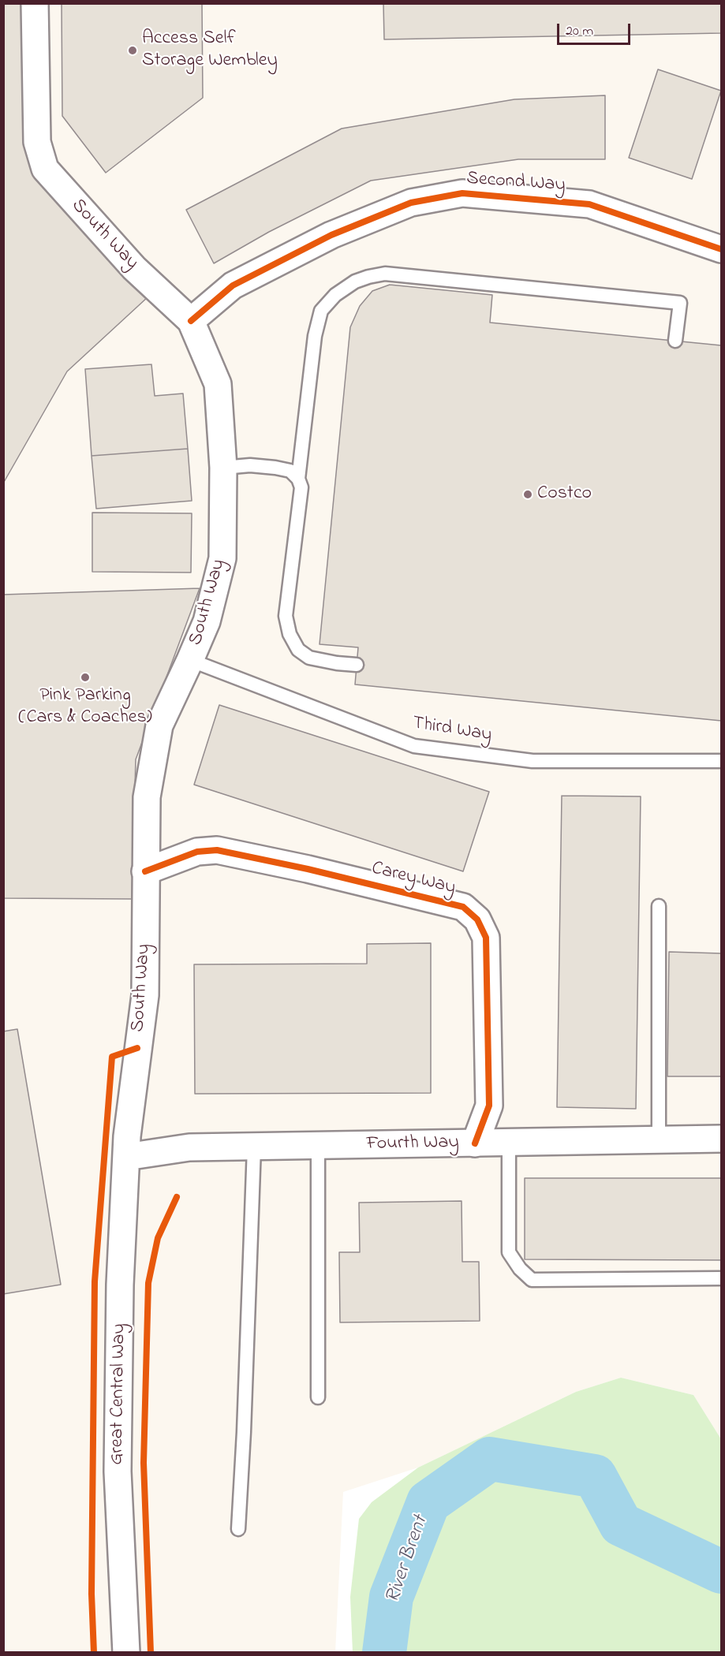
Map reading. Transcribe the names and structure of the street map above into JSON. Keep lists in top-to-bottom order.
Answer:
{
  "streets": {
    "main road": [
      "Second Way",
      "South Way",
      "Carey Way",
      "Fourth Way",
      "Great Central Way"
    ],
    "lane": ["Third Way"]
  },
  "crossings": [
    ["Second Way", "South Way"],
    ["South Way", "Third Way"],
    ["South Way", "Carey Way"],
    ["South Way", "Fourth Way"],
    ["South Way", "Great Central Way"],
    ["Carey Way", "Fourth Way"],
    ["Fourth Way", "Great Central Way"]
  ],
  "water": ["River Brent"],
  "places": ["Access Self Storage Wembley", "Costco", "Pink Parking (Cars & Coaches)"],
  "scale_bar": "20 m"
}
